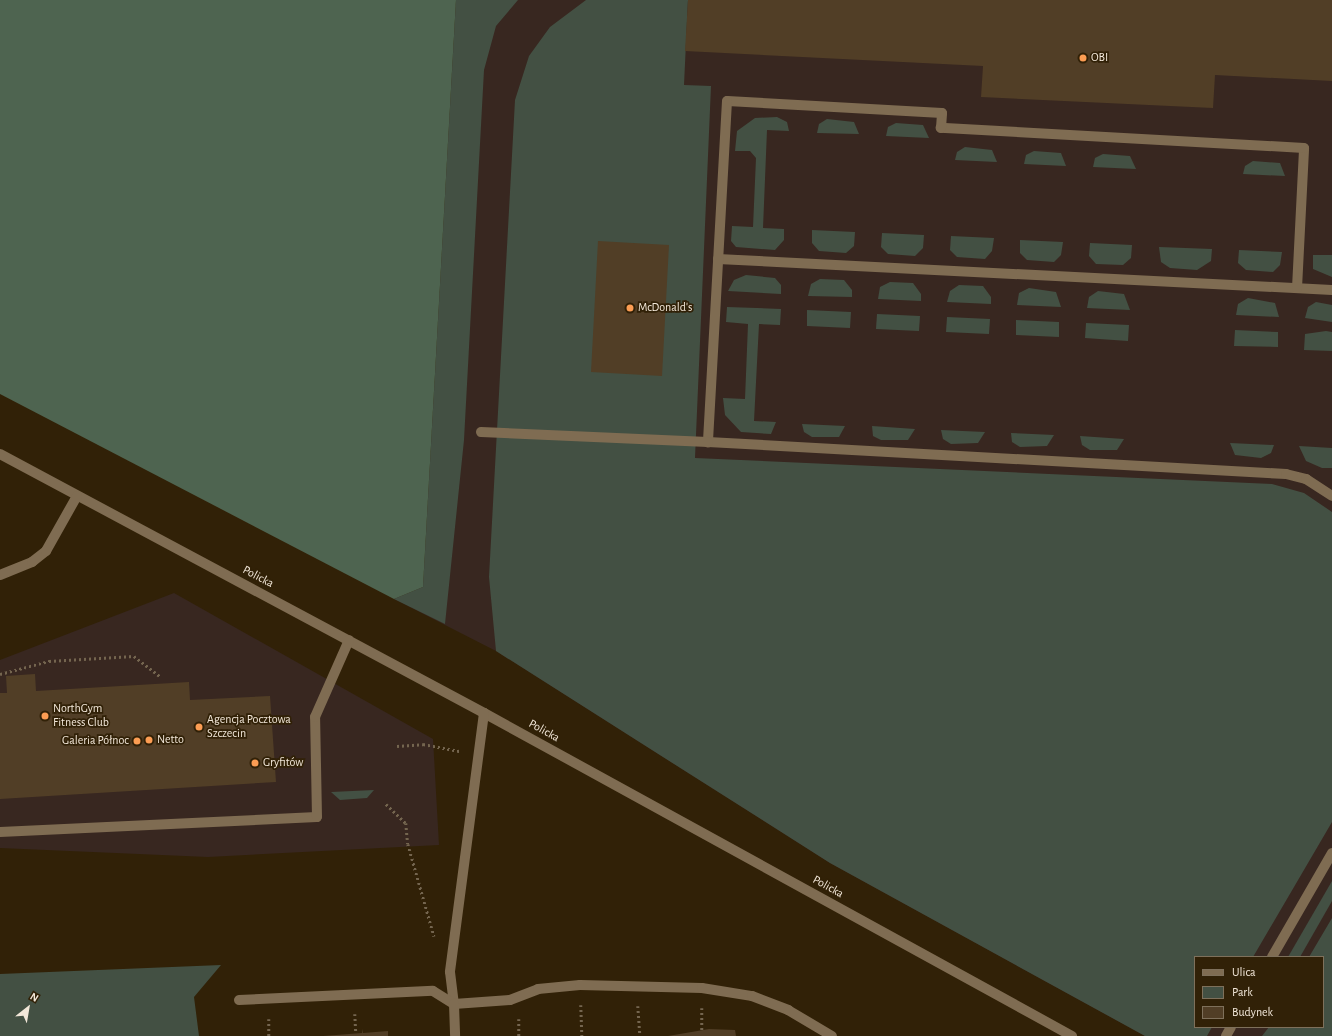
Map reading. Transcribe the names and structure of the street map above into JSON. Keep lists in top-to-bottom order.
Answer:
{
  "streets": {
    "street": ["Policka"]
  },
  "places": [
    "OBI",
    "McDonald's",
    "NorthGym Fitness Club",
    "Agencja Pocztowa Szczecin",
    "Netto",
    "Galeria Północ",
    "Gryfitów"
  ],
  "legend": ["Ulica", "Park", "Budynek"],
  "north": "top right"
}
